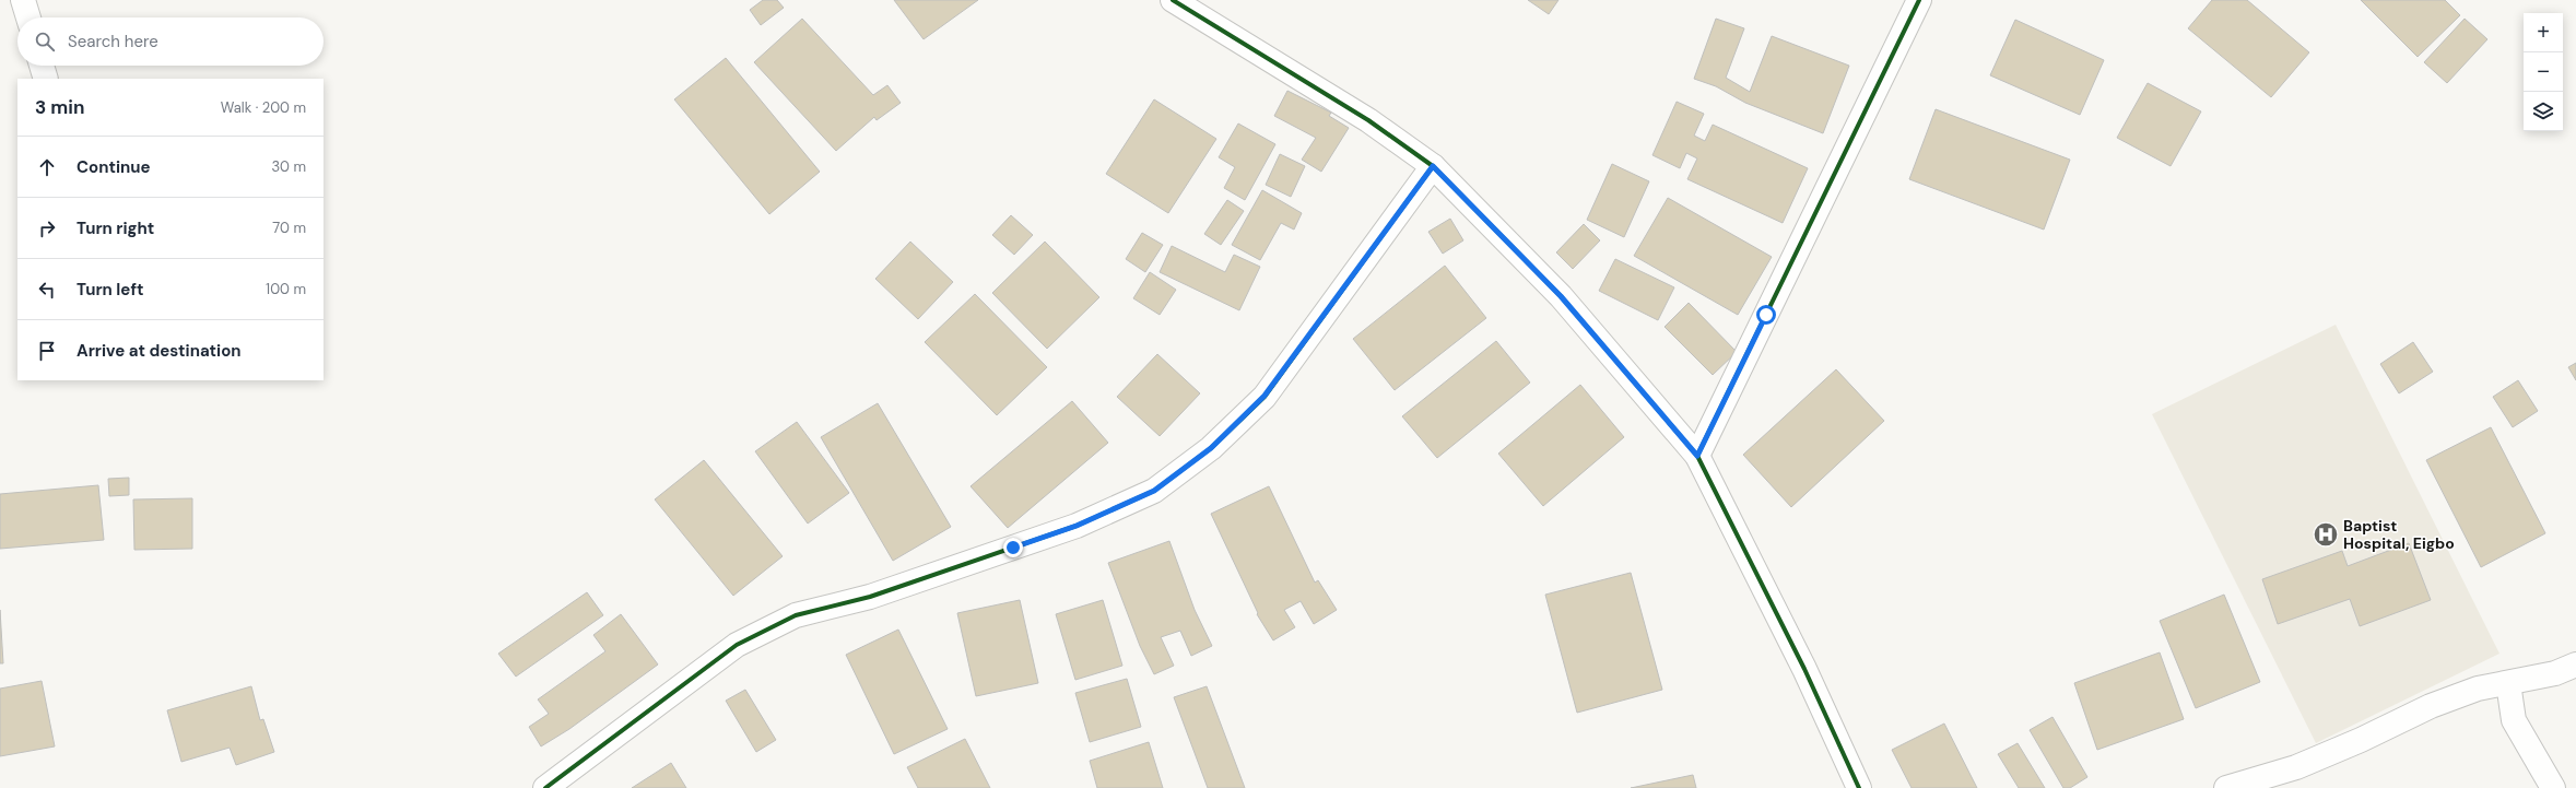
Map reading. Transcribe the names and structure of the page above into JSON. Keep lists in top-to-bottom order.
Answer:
{
  "places": {
    "hospital": ["Baptist Hospital, Eigbo"]
  },
  "page": {
    "map_buttons": ["+", "−"],
    "search": "Search here",
    "heading": ["3 min", "Walk · 200 m"],
    "list": [
      ["Continue", "30 m"],
      ["Turn right", "70 m"],
      ["Turn left", "100 m"],
      "Arrive at destination"
    ]
  }
}
